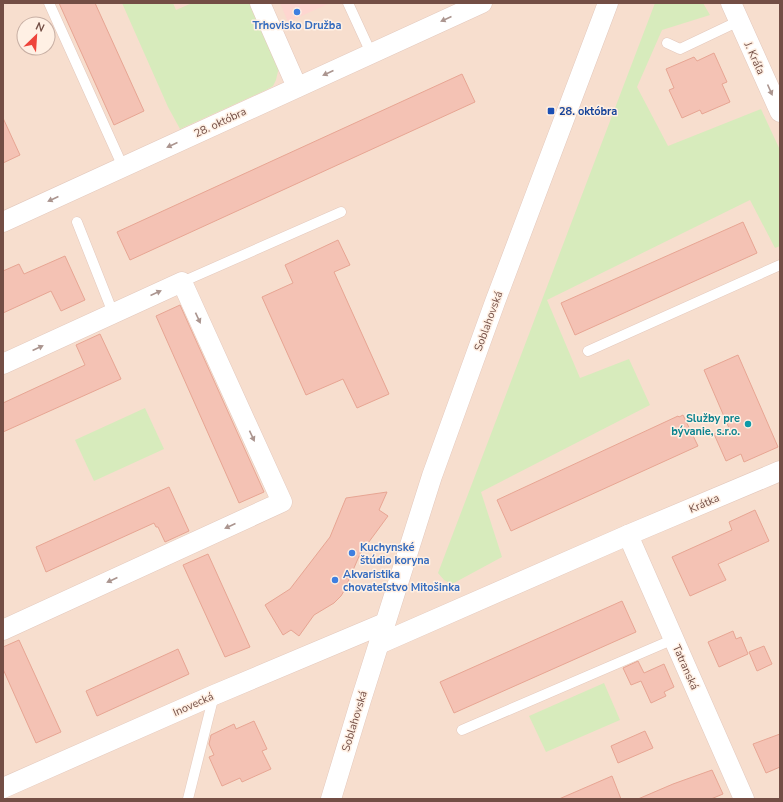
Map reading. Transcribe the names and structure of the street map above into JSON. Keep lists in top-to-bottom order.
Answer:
{
  "streets": {
    "street": [
      "J. Kráľa",
      "28. októbra",
      "Soblahovská",
      "Krátka",
      "Tatranská",
      "Inovecká"
    ]
  },
  "crossings": [
    ["Soblahovská", "Inovecká"],
    ["Krátka", "Tatranská"]
  ],
  "one_way": ["J. Kráľa", "28. októbra"],
  "places": {
    "other": [
      "Trhovisko Družba",
      "Služby pre bývanie, s.r.o.",
      "Kuchynské štúdio koryna",
      "Akvaristika chovateľstvo Mitošinka"
    ],
    "transit": ["28. októbra"]
  },
  "north": "top right"
}
